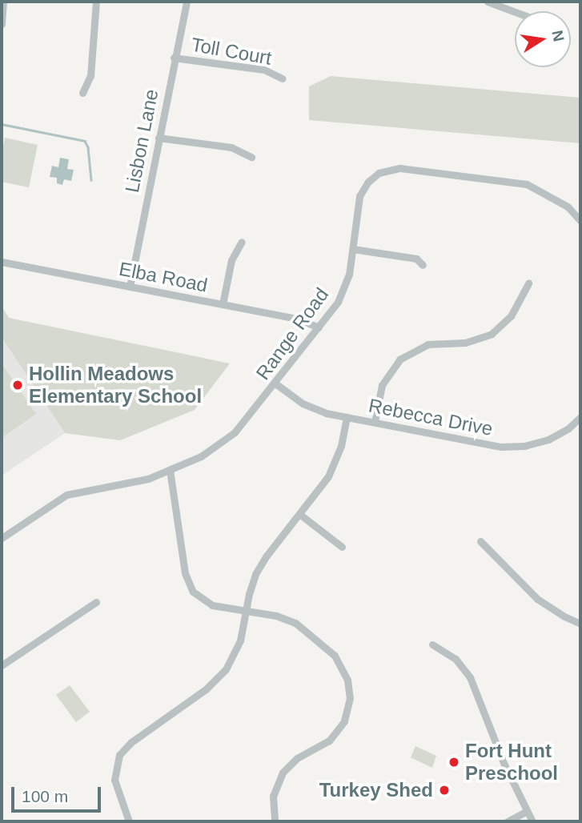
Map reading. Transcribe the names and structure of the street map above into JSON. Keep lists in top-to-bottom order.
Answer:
{
  "streets": {
    "street": [
      "Toll Court",
      "Lisbon Lane",
      "Elba Road",
      "Range Road",
      "Rebecca Drive"
    ]
  },
  "crossings": [
    ["Toll Court", "Lisbon Lane"],
    ["Lisbon Lane", "Elba Road"],
    ["Elba Road", "Range Road"],
    ["Range Road", "Rebecca Drive"]
  ],
  "places": ["Hollin Meadows Elementary School", "Fort Hunt Preschool", "Turkey Shed"],
  "scale_bar": "100 m",
  "north": "right"
}
